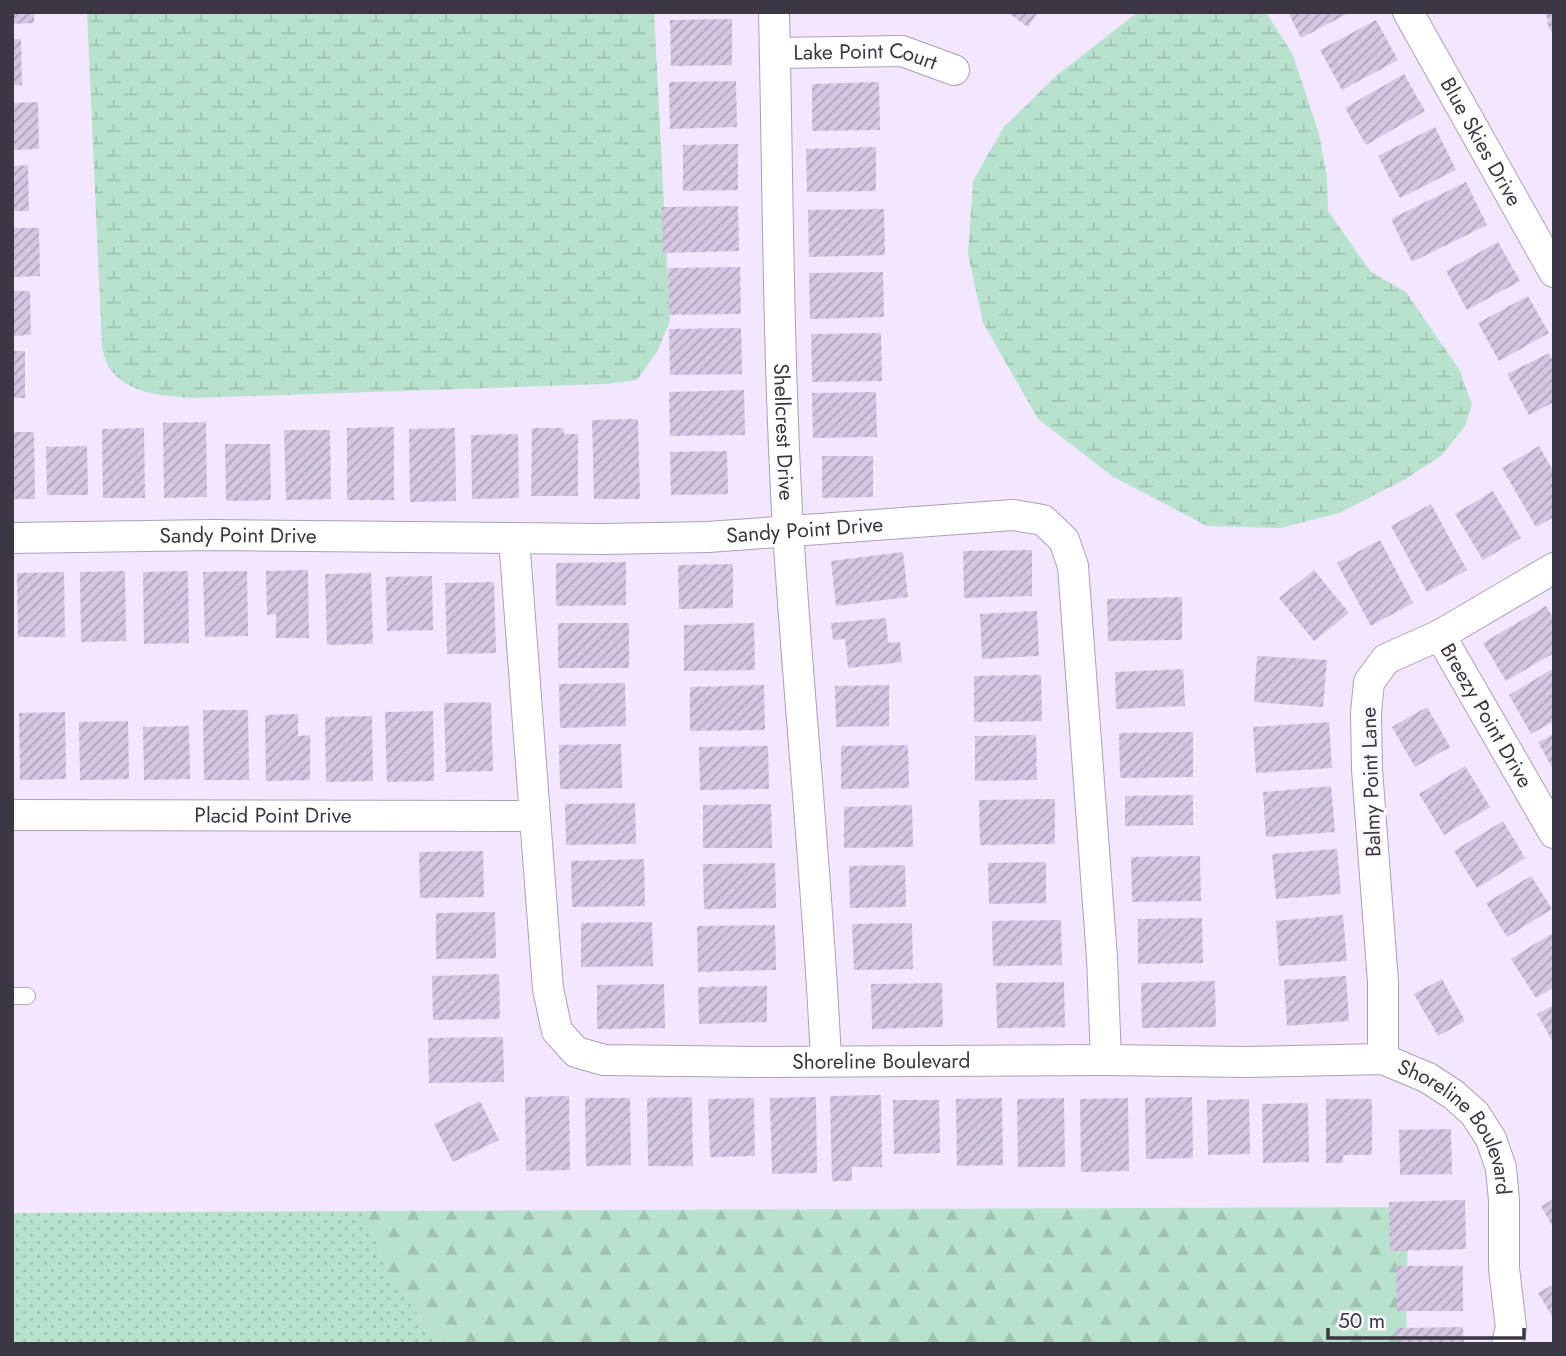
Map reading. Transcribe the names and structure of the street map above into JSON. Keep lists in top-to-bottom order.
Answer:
{
  "streets": {
    "street": [
      "Lake Point Court",
      "Blue Skies Drive",
      "Shellcrest Drive",
      "Sandy Point Drive",
      "Breezy Point Drive",
      "Balmy Point Lane",
      "Placid Point Drive",
      "Shoreline Boulevard"
    ]
  },
  "crossings": [
    ["Lake Point Court", "Shellcrest Drive"],
    ["Shellcrest Drive", "Sandy Point Drive"],
    ["Shellcrest Drive", "Shoreline Boulevard"],
    ["Sandy Point Drive", "Shoreline Boulevard"],
    ["Breezy Point Drive", "Balmy Point Lane"],
    ["Balmy Point Lane", "Shoreline Boulevard"],
    ["Placid Point Drive", "Shoreline Boulevard"]
  ],
  "scale_bar": "50 m"
}
